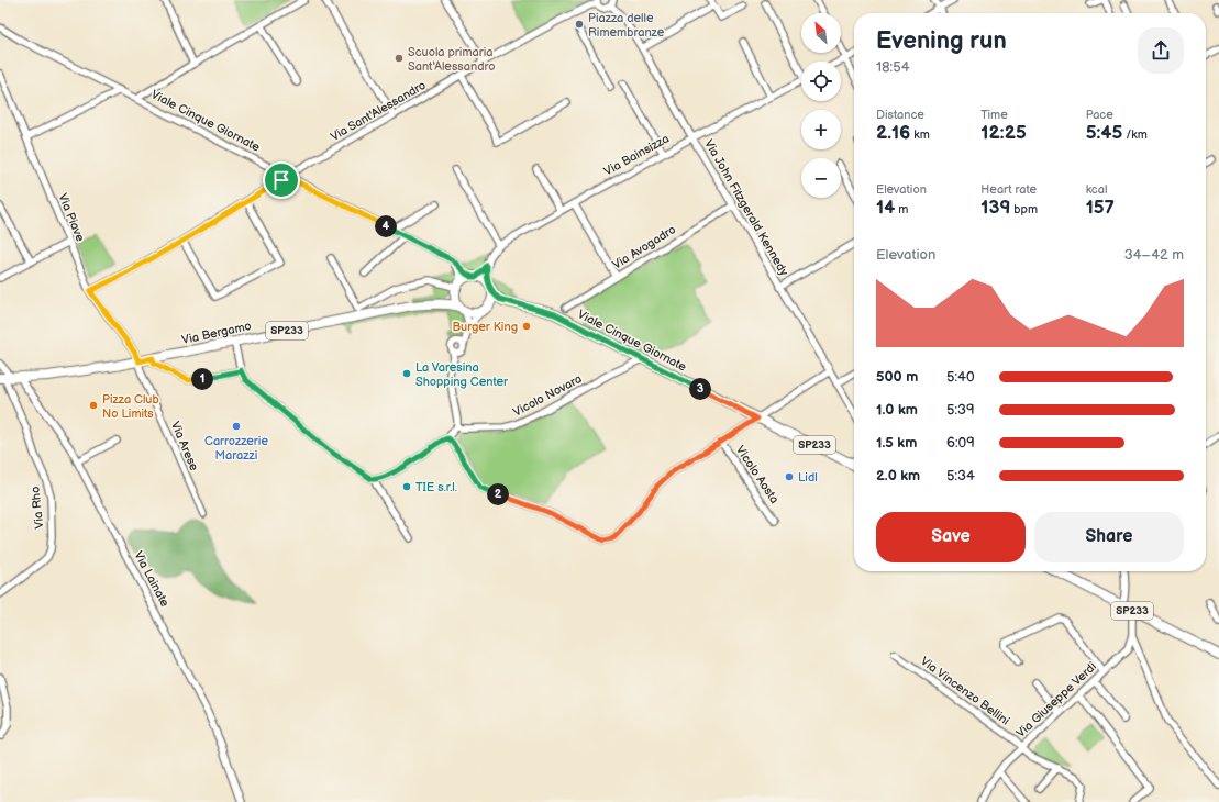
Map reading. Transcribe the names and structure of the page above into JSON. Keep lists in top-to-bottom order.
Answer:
{
  "streets": {
    "main road": ["Viale Cinque Giornate", "SP233", "Via Bergamo"],
    "street": [
      "Via Sant'Alessandro",
      "Via Bainsizza",
      "Via John Fitzgerald Kennedy",
      "Via Piave",
      "Via Avogadro",
      "Vicolo Novara",
      "Via Arese",
      "Vicolo Aosta",
      "Via Rho",
      "Via Lainate",
      "Via Vincenzo Bellini",
      "Via Giuseppe Verdi"
    ]
  },
  "crossings": [
    ["Via Sant'Alessandro", "Viale Cinque Giornate"],
    ["Via Sant'Alessandro", "Via Piave"],
    ["Viale Cinque Giornate", "Via Bainsizza"],
    ["Viale Cinque Giornate", "Via Avogadro"],
    ["Viale Cinque Giornate", "SP233"],
    ["Viale Cinque Giornate", "Via Bergamo"],
    ["Viale Cinque Giornate", "Vicolo Novara"],
    ["Via Bainsizza", "Via John Fitzgerald Kennedy"],
    ["Via Bainsizza", "SP233"],
    ["Via Bainsizza", "Via Bergamo"],
    ["Via John Fitzgerald Kennedy", "Via Avogadro"],
    ["Via Piave", "Via Bergamo"],
    ["Via Piave", "Via Arese"],
    ["SP233", "Via Bergamo"],
    ["SP233", "Via Giuseppe Verdi"],
    ["Via Bergamo", "Via Arese"],
    ["Via Bergamo", "Via Rho"],
    ["Via Bergamo", "Via Lainate"],
    ["Via Rho", "Via Lainate"],
    ["Via Vincenzo Bellini", "Via Giuseppe Verdi"]
  ],
  "places": [
    "Piazza delle Rimembranze",
    "Scuola primaria Sant'Alessandro",
    "Burger King",
    "La Varesina Shopping Center",
    "Pizza Club No Limits",
    "Carrozzerie Marazzi",
    "Lidl",
    "TIE s.r.l."
  ],
  "north": "top left",
  "page": {
    "map_buttons": ["+", "−"],
    "heading": ["Evening run", "18:54"],
    "stats": [
      ["Distance", "2.16 km"],
      ["Time", "12:25"],
      ["Pace", "5:45 /km"],
      ["Elevation", "14 m"],
      ["Heart rate", "139 bpm"],
      ["kcal", "157"]
    ],
    "pins": [
      "4",
      "1",
      "3",
      "2"
    ],
    "chart": ["Elevation", "34–42 m"],
    "list": [
      {
        "name": "500 m",
        "note": "5:40"
      },
      {
        "name": "1.0 km",
        "note": "5:39"
      },
      {
        "name": "1.5 km",
        "note": "6:09"
      },
      {
        "name": "2.0 km",
        "note": "5:34"
      }
    ],
    "buttons": ["Save", "Share"]
  }
}
